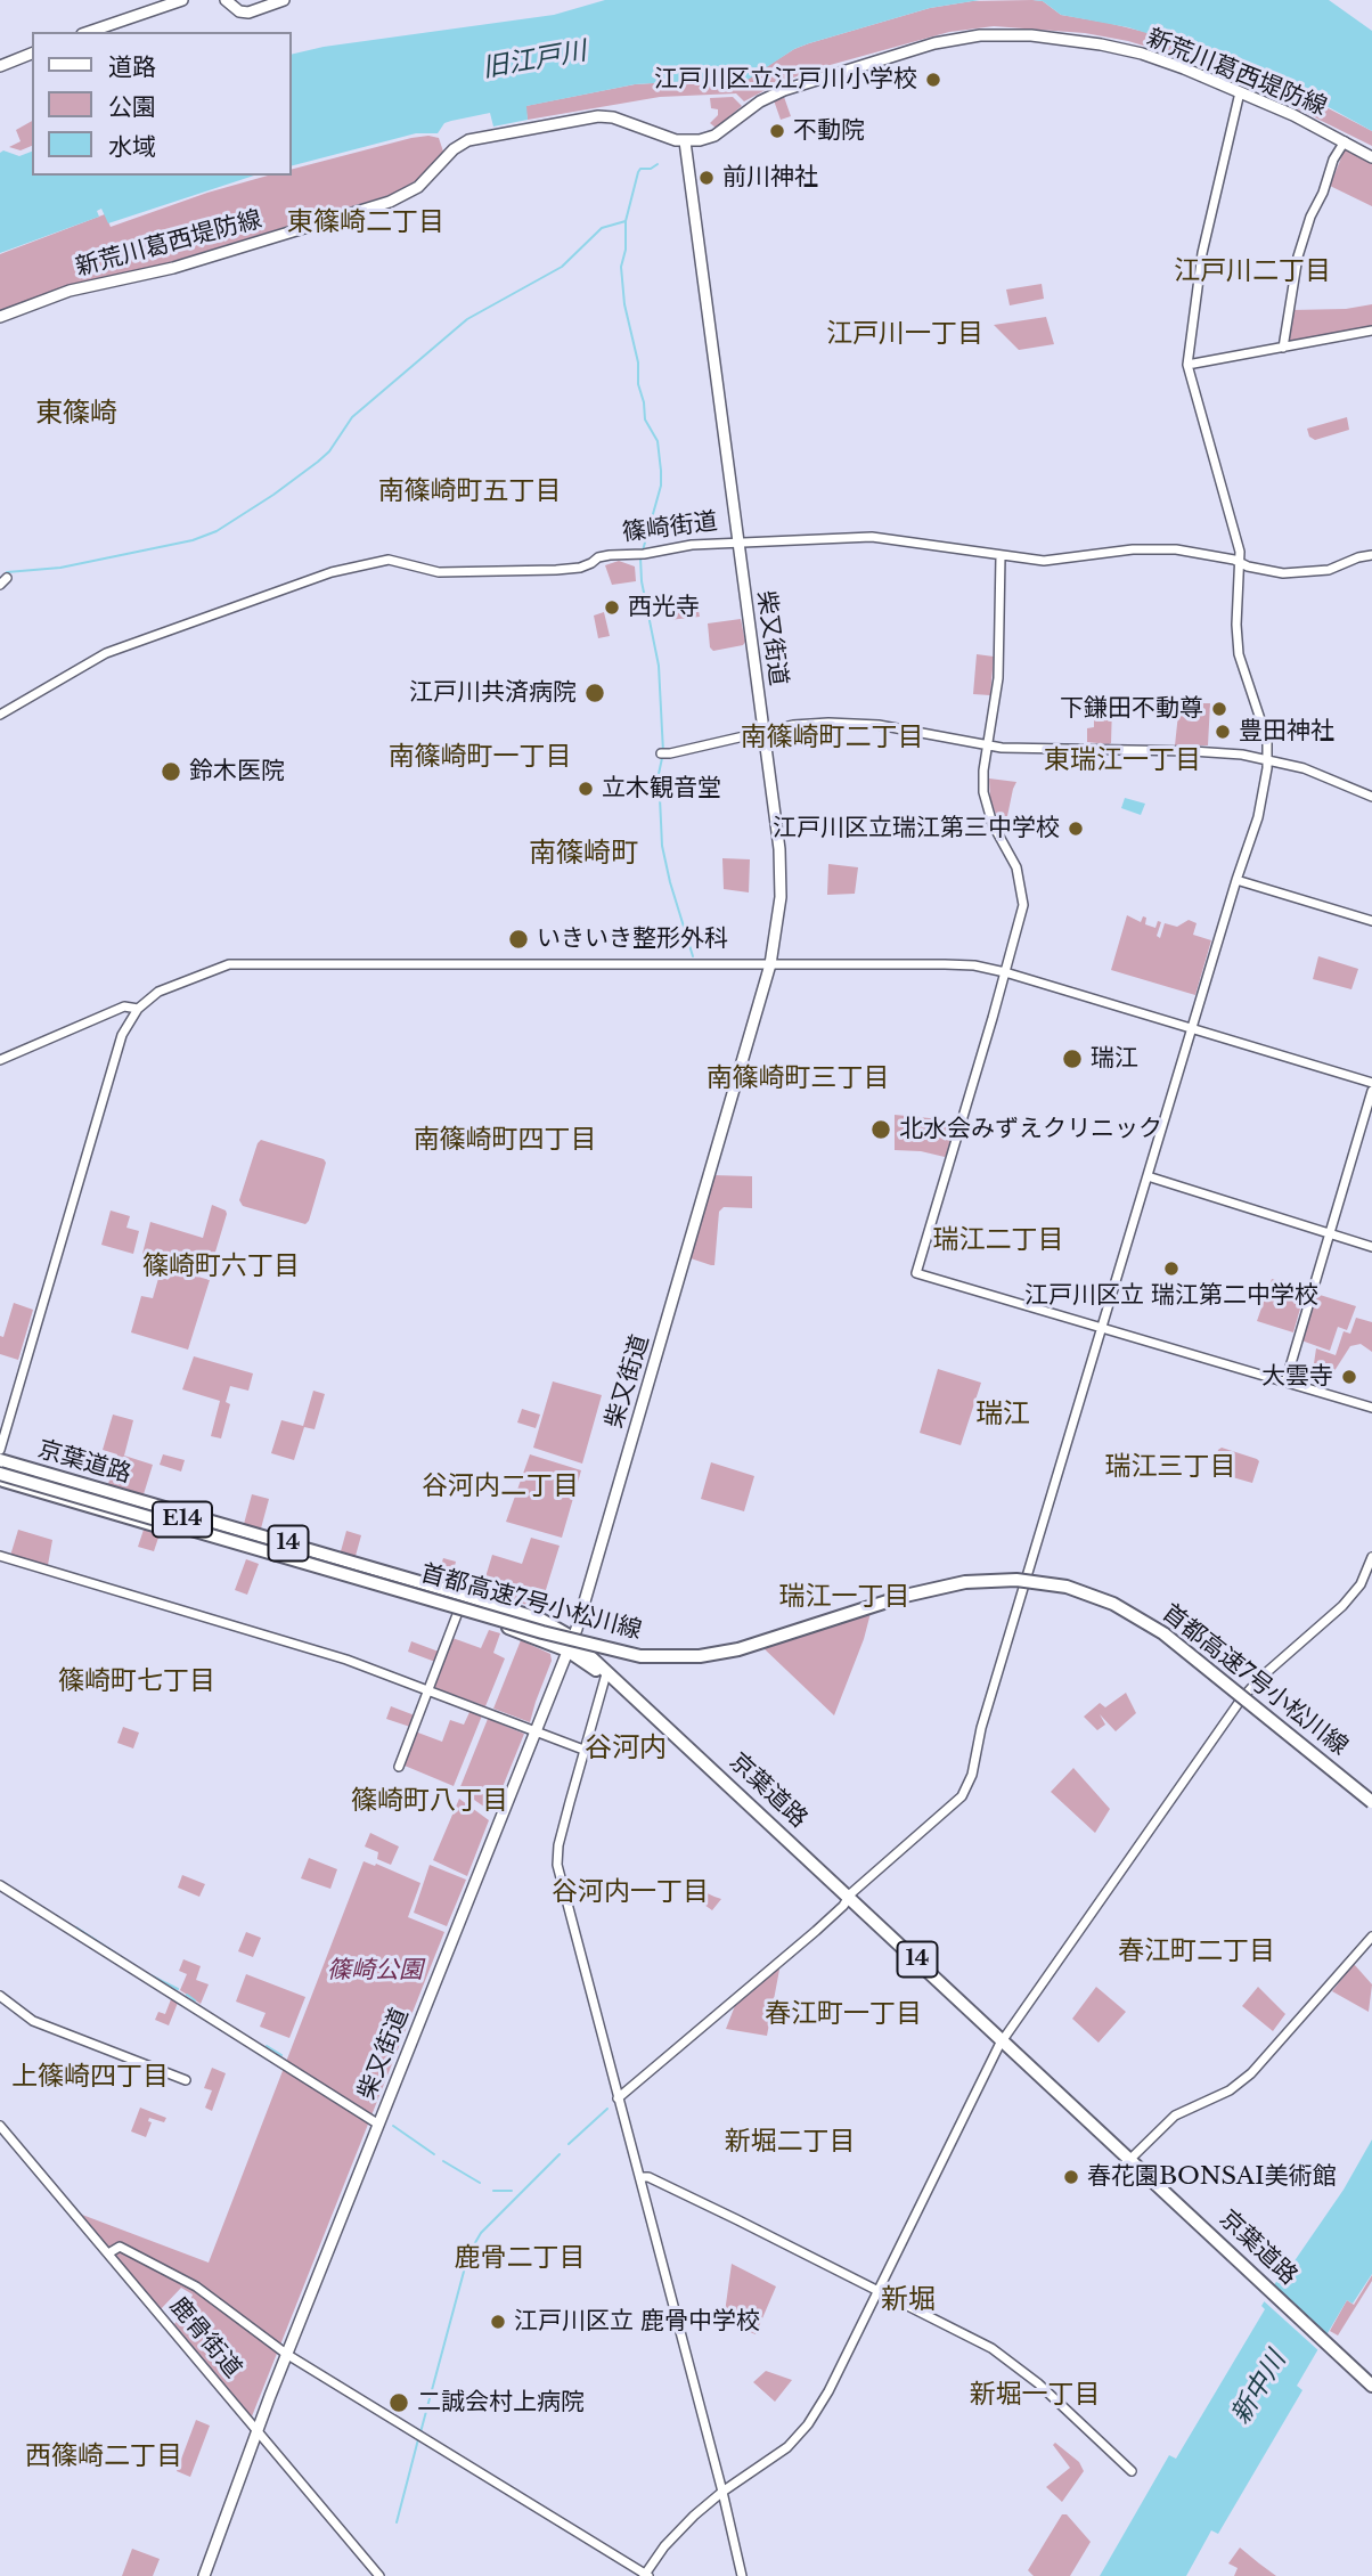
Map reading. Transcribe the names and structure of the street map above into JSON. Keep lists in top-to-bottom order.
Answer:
{
  "streets": {
    "highway": [
      "京葉道路",
      "E14",
      "14",
      "首都高速7号小松川線"
    ],
    "main road": ["新荒川葛西堤防線", "柴又街道"],
    "street": ["篠崎街道", "鹿骨街道"]
  },
  "crossings": [
    ["新荒川葛西堤防線", "柴又街道"],
    ["篠崎街道", "柴又街道"],
    ["柴又街道", "京葉道路"],
    ["柴又街道", "鹿骨街道"],
    ["京葉道路", "首都高速7号小松川線"]
  ],
  "districts": [
    "東篠崎二丁目",
    "江戸川二丁目",
    "江戸川一丁目",
    "東篠崎",
    "南篠崎町五丁目",
    "南篠崎町二丁目",
    "南篠崎町一丁目",
    "東瑞江一丁目",
    "南篠崎町",
    "南篠崎町三丁目",
    "南篠崎町四丁目",
    "瑞江二丁目",
    "篠崎町六丁目",
    "瑞江",
    "瑞江三丁目",
    "谷河内二丁目",
    "瑞江一丁目",
    "篠崎町七丁目",
    "谷河内",
    "篠崎町八丁目",
    "谷河内一丁目",
    "春江町二丁目",
    "春江町一丁目",
    "上篠崎四丁目",
    "新堀二丁目",
    "鹿骨二丁目",
    "新堀",
    "新堀一丁目",
    "西篠崎二丁目"
  ],
  "water": ["旧江戸川", "新中川"],
  "parks": ["篠崎公園"],
  "places": [
    "江戸川区立江戸川小学校",
    "不動院",
    "前川神社",
    "西光寺",
    "江戸川共済病院",
    "下鎌田不動尊",
    "豊田神社",
    "鈴木医院",
    "立木観音堂",
    "江戸川区立瑞江第三中学校",
    "いきいき整形外科",
    "瑞江",
    "北水会みずえクリニック",
    "江戸川区立 瑞江第二中学校",
    "大雲寺",
    "春花園BONSAI美術館",
    "江戸川区立 鹿骨中学校",
    "二誠会村上病院"
  ],
  "legend": ["道路", "公園", "水域"]
}
